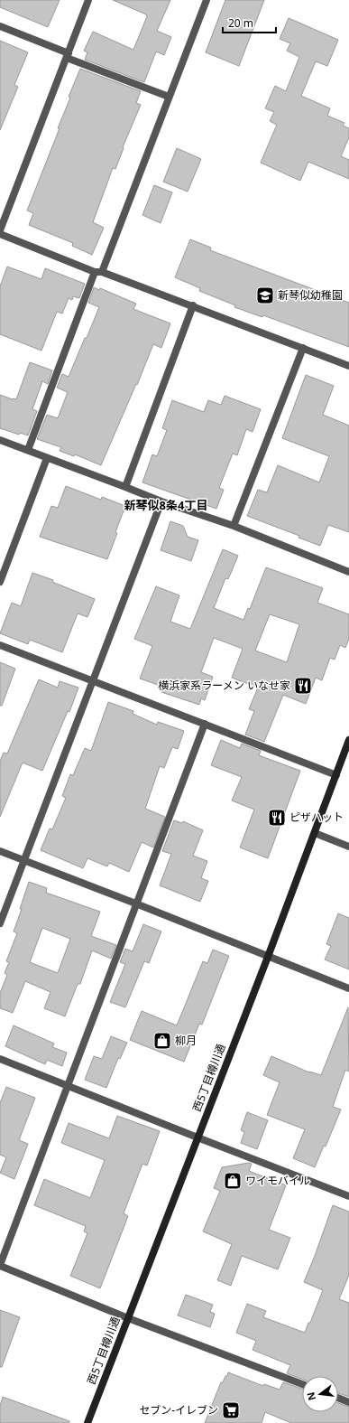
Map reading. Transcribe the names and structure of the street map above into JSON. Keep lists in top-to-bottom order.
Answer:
{
  "streets": {
    "main road": ["西5丁目樽川通"]
  },
  "districts": ["新琴似8条4丁目"],
  "places": {
    "school or university": ["新琴似幼稚園"],
    "restaurant": ["横浜家系ラーメン いなせ家", "ピザハット"],
    "shop": ["柳月", "ワイモバイル"],
    "supermarket": ["セブン-イレブン"]
  },
  "scale_bar": "20 m",
  "north": "left"
}
